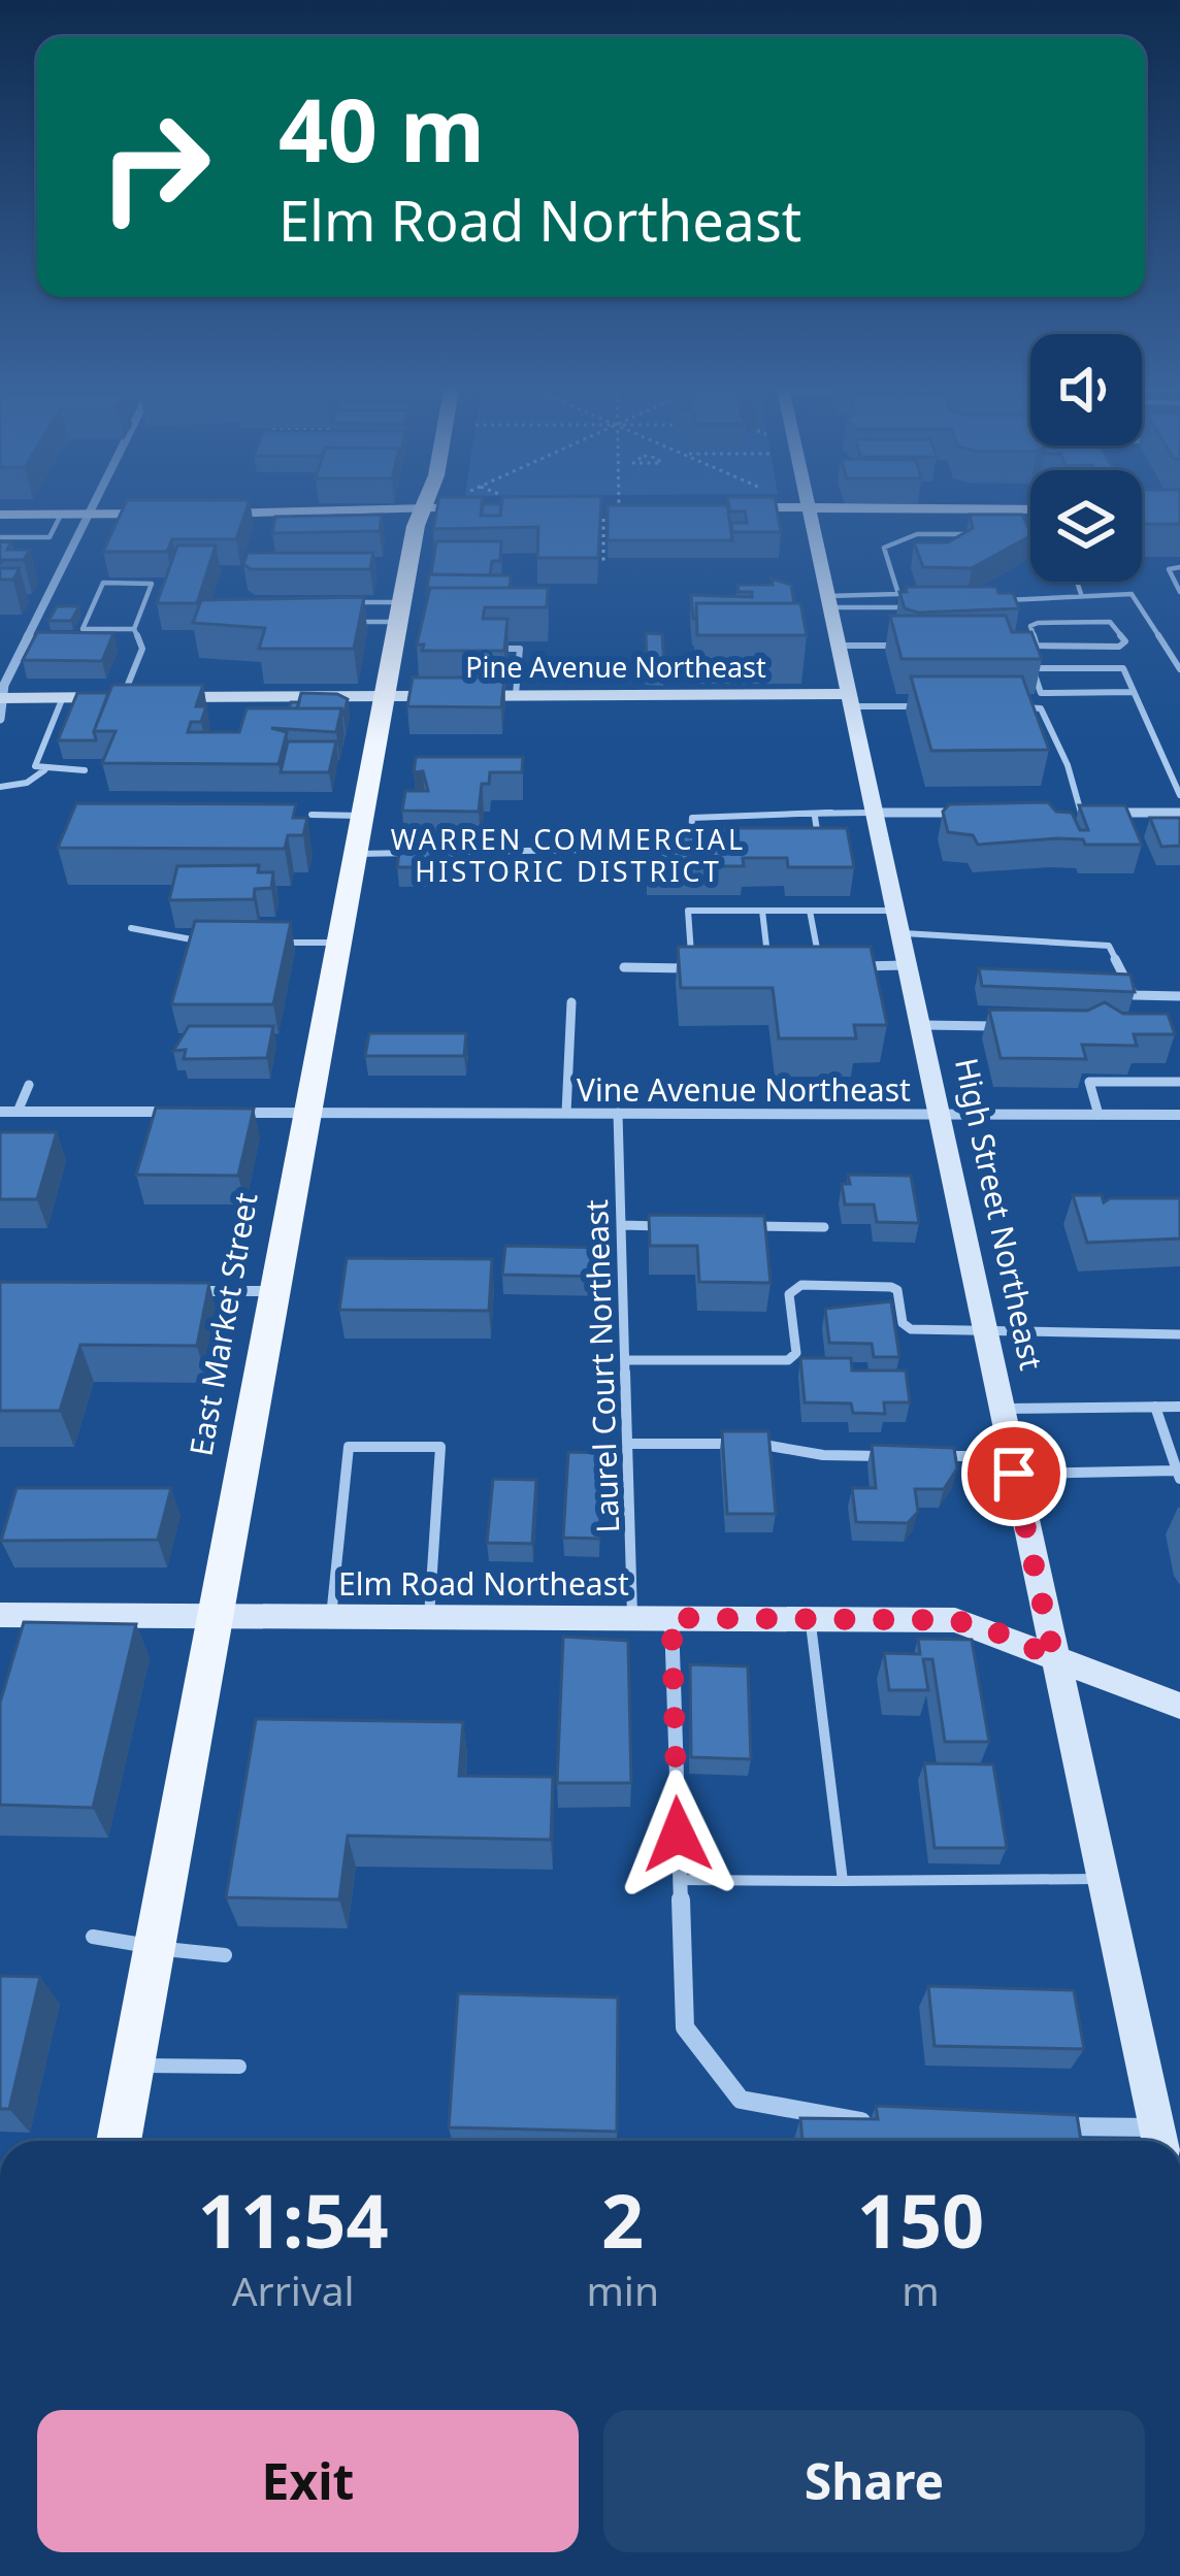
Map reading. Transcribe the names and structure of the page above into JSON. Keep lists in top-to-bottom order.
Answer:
{
  "streets": {
    "main road": ["East Market Street"],
    "street": [
      "Pine Avenue Northeast",
      "Vine Avenue Northeast",
      "High Street Northeast",
      "Elm Road Northeast"
    ],
    "lane": ["Laurel Court Northeast"]
  },
  "crossings": [
    ["Pine Avenue Northeast", "High Street Northeast"],
    ["Pine Avenue Northeast", "East Market Street"],
    ["Vine Avenue Northeast", "High Street Northeast"],
    ["Vine Avenue Northeast", "East Market Street"],
    ["Vine Avenue Northeast", "Laurel Court Northeast"],
    ["High Street Northeast", "Elm Road Northeast"],
    ["East Market Street", "Elm Road Northeast"],
    ["Laurel Court Northeast", "Elm Road Northeast"]
  ],
  "districts": ["WARREN COMMERCIAL HISTORIC DISTRICT"],
  "page": {
    "turn": ["40 m", "Elm Road Northeast"],
    "eta": [
      "11:54",
      "Arrival",
      "2",
      "min",
      "150",
      "m"
    ],
    "buttons": ["Exit", "Share"]
  }
}
